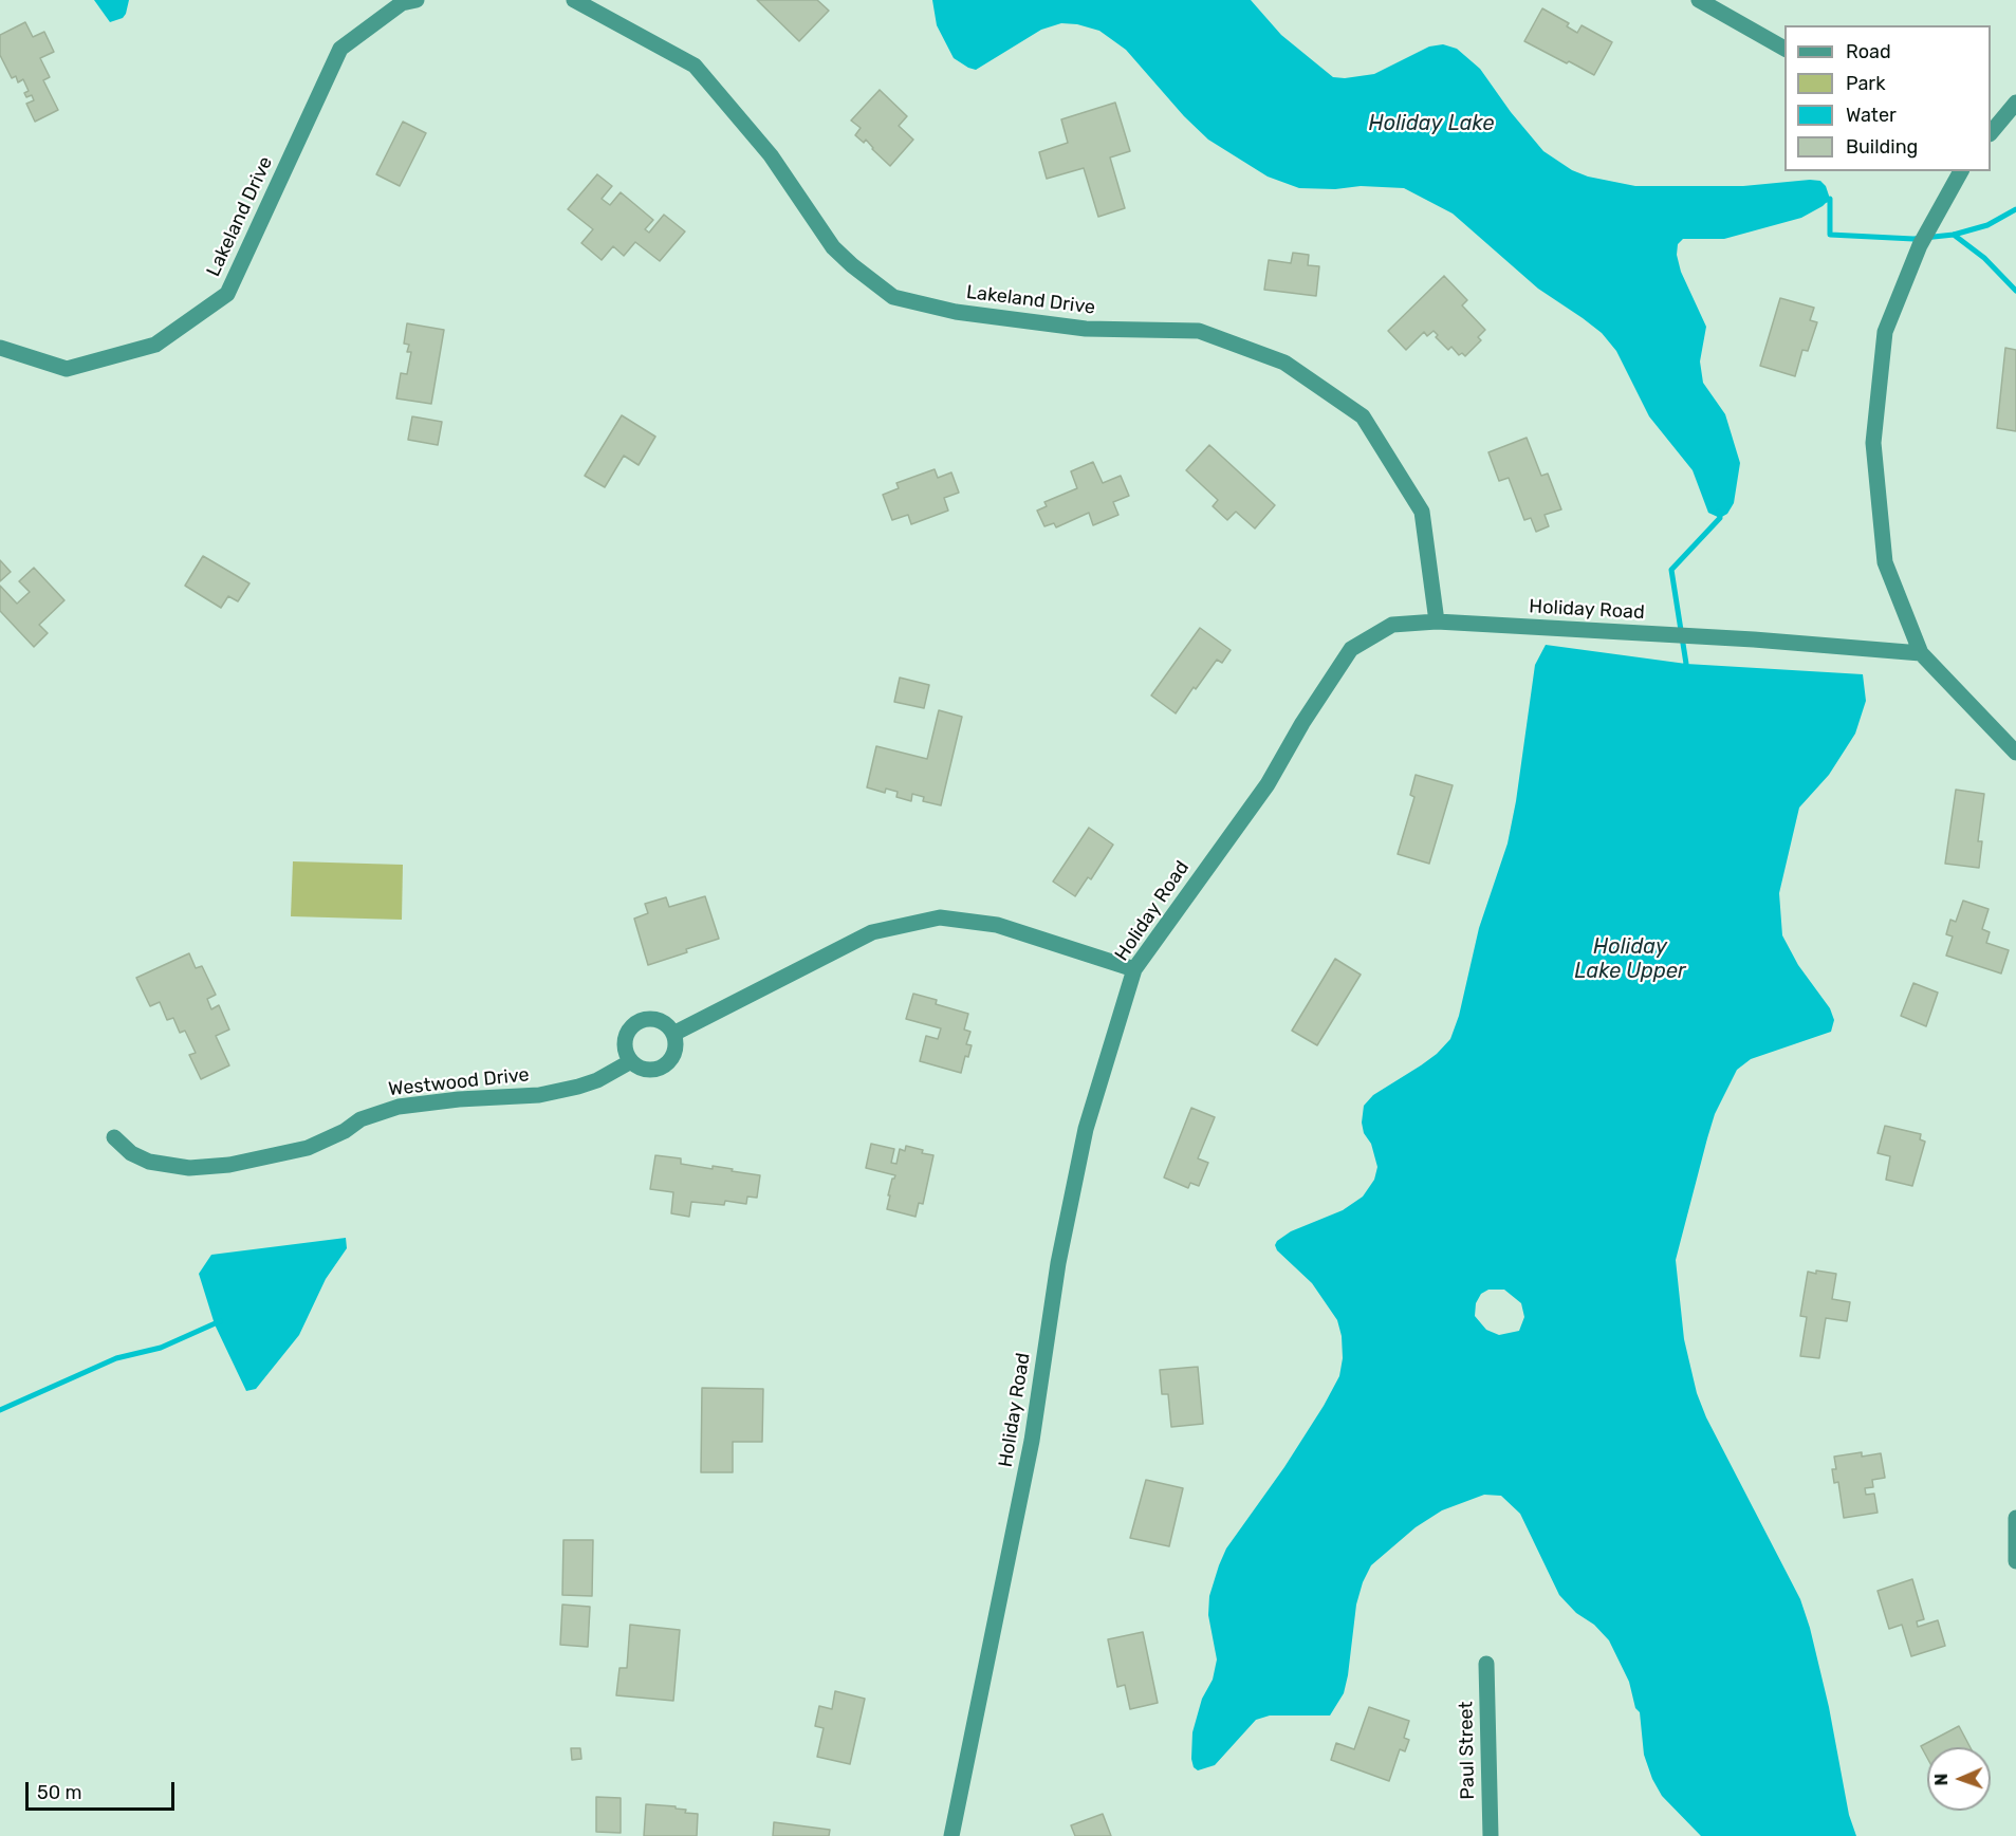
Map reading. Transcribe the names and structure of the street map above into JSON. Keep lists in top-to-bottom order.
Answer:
{
  "streets": {
    "street": [
      "Lakeland Drive",
      "Holiday Road",
      "Westwood Drive",
      "Paul Street"
    ]
  },
  "crossings": [
    ["Lakeland Drive", "Holiday Road"]
  ],
  "water": ["Holiday Lake", "Holiday Lake Upper"],
  "legend": [
    "Road",
    "Park",
    "Water",
    "Building"
  ],
  "scale_bar": "50 m",
  "north": "left"
}
